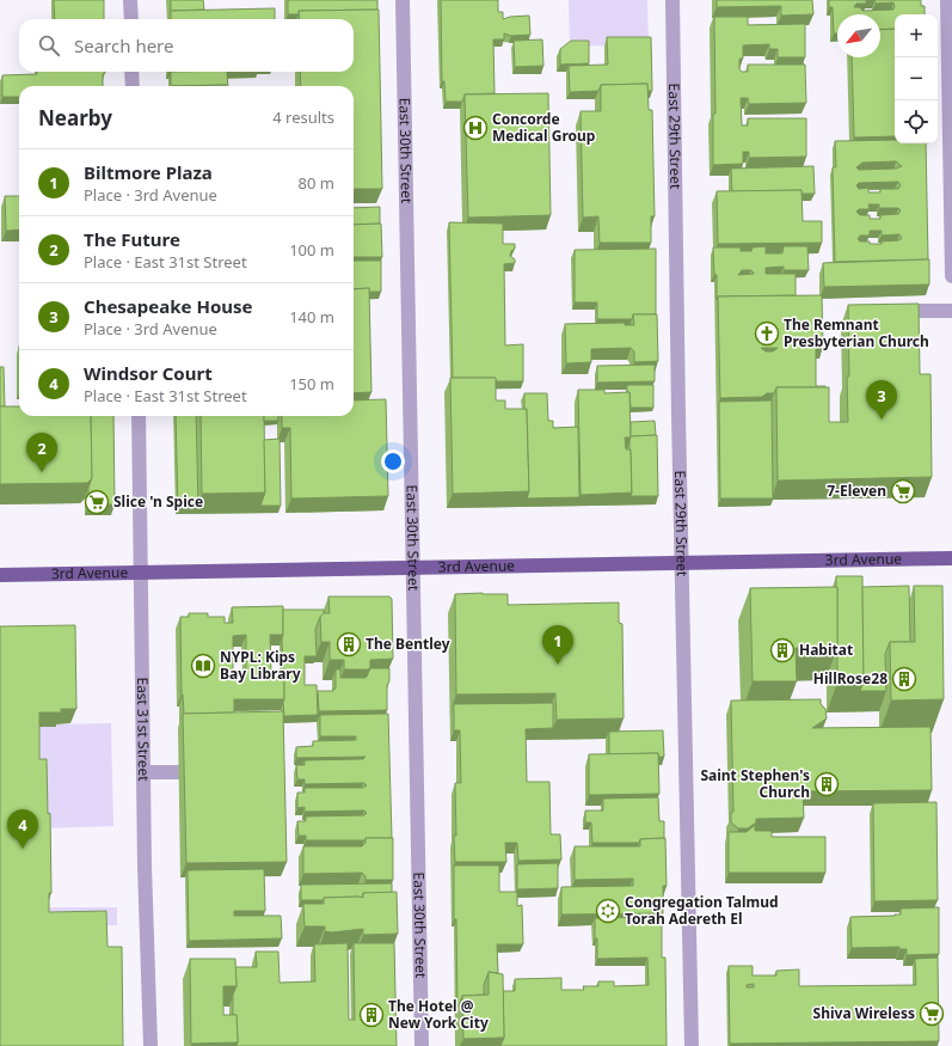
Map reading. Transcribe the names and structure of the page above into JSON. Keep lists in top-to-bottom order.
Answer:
{
  "streets": {
    "main road": ["3rd Avenue"],
    "street": ["East 29th Street", "East 30th Street", "East 31st Street"]
  },
  "crossings": [
    ["East 29th Street", "3rd Avenue"],
    ["East 30th Street", "3rd Avenue"],
    ["3rd Avenue", "East 31st Street"]
  ],
  "places": {
    "hospital": ["Concorde Medical Group"],
    "church": ["The Remnant Presbyterian Church"],
    "supermarket": ["7-Eleven", "Slice 'n Spice", "Shiva Wireless"],
    "building": [
      "The Bentley",
      "Habitat",
      "HillRose28",
      "Saint Stephen's Church",
      "The Hotel @ New York City"
    ],
    "library": ["NYPL: Kips Bay Library"],
    "synagogue": ["Congregation Talmud Torah Adereth El"]
  },
  "north": "bottom left",
  "page": {
    "map_buttons": ["+", "−"],
    "search": "Search here",
    "heading": ["Nearby", "4 results"],
    "list": [
      {
        "mark": "1",
        "name": "Biltmore Plaza",
        "note": "Place · 3rd Avenue",
        "value": "80 m"
      },
      {
        "mark": "2",
        "name": "The Future",
        "note": "Place · East 31st Street",
        "value": "100 m"
      },
      {
        "mark": "3",
        "name": "Chesapeake House",
        "note": "Place · 3rd Avenue",
        "value": "140 m"
      },
      {
        "mark": "4",
        "name": "Windsor Court",
        "note": "Place · East 31st Street",
        "value": "150 m"
      }
    ],
    "pins": [
      "3",
      "2",
      "1",
      "4"
    ]
  }
}
